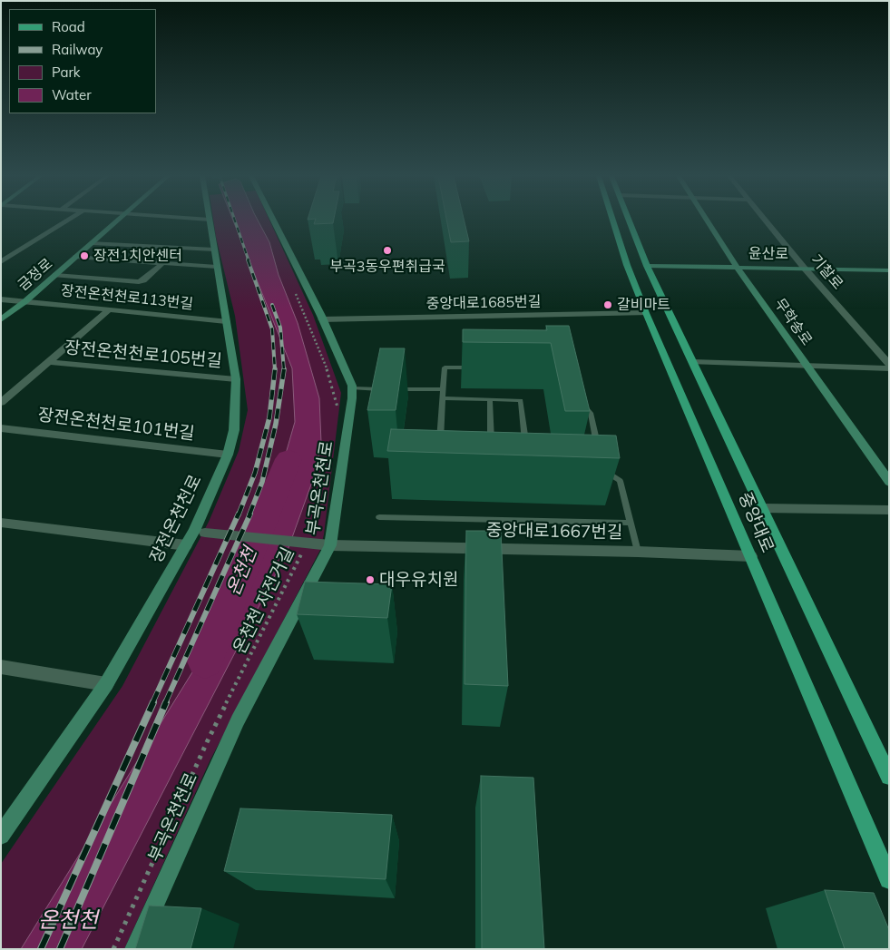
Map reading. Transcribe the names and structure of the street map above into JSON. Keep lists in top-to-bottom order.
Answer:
{
  "streets": {
    "main road": [
      "윤산로",
      "금정로",
      "무학송로",
      "부곡온천천로",
      "장전온천천로",
      "중앙대로"
    ],
    "street": [
      "기찰로",
      "장전온천천로113번길",
      "중앙대로1685번길",
      "장전온천천로105번길",
      "장전온천천로101번길",
      "중앙대로1667번길"
    ],
    "path": ["온천천 자전거길"]
  },
  "crossings": [
    ["윤산로", "기찰로"],
    ["윤산로", "무학송로"],
    ["윤산로", "중앙대로"],
    ["금정로", "장전온천천로113번길"],
    ["장전온천천로113번길", "장전온천천로"],
    ["중앙대로1685번길", "중앙대로"],
    ["장전온천천로105번길", "장전온천천로"],
    ["장전온천천로101번길", "장전온천천로"],
    ["부곡온천천로", "중앙대로1667번길"],
    ["장전온천천로", "중앙대로1667번길"],
    ["중앙대로", "중앙대로1667번길"]
  ],
  "water": ["온천천"],
  "places": [
    "부곡3동우편취급국",
    "장전1치안센터",
    "갈비마트",
    "대우유치원"
  ],
  "legend": [
    "Road",
    "Railway",
    "Park",
    "Water"
  ]
}
